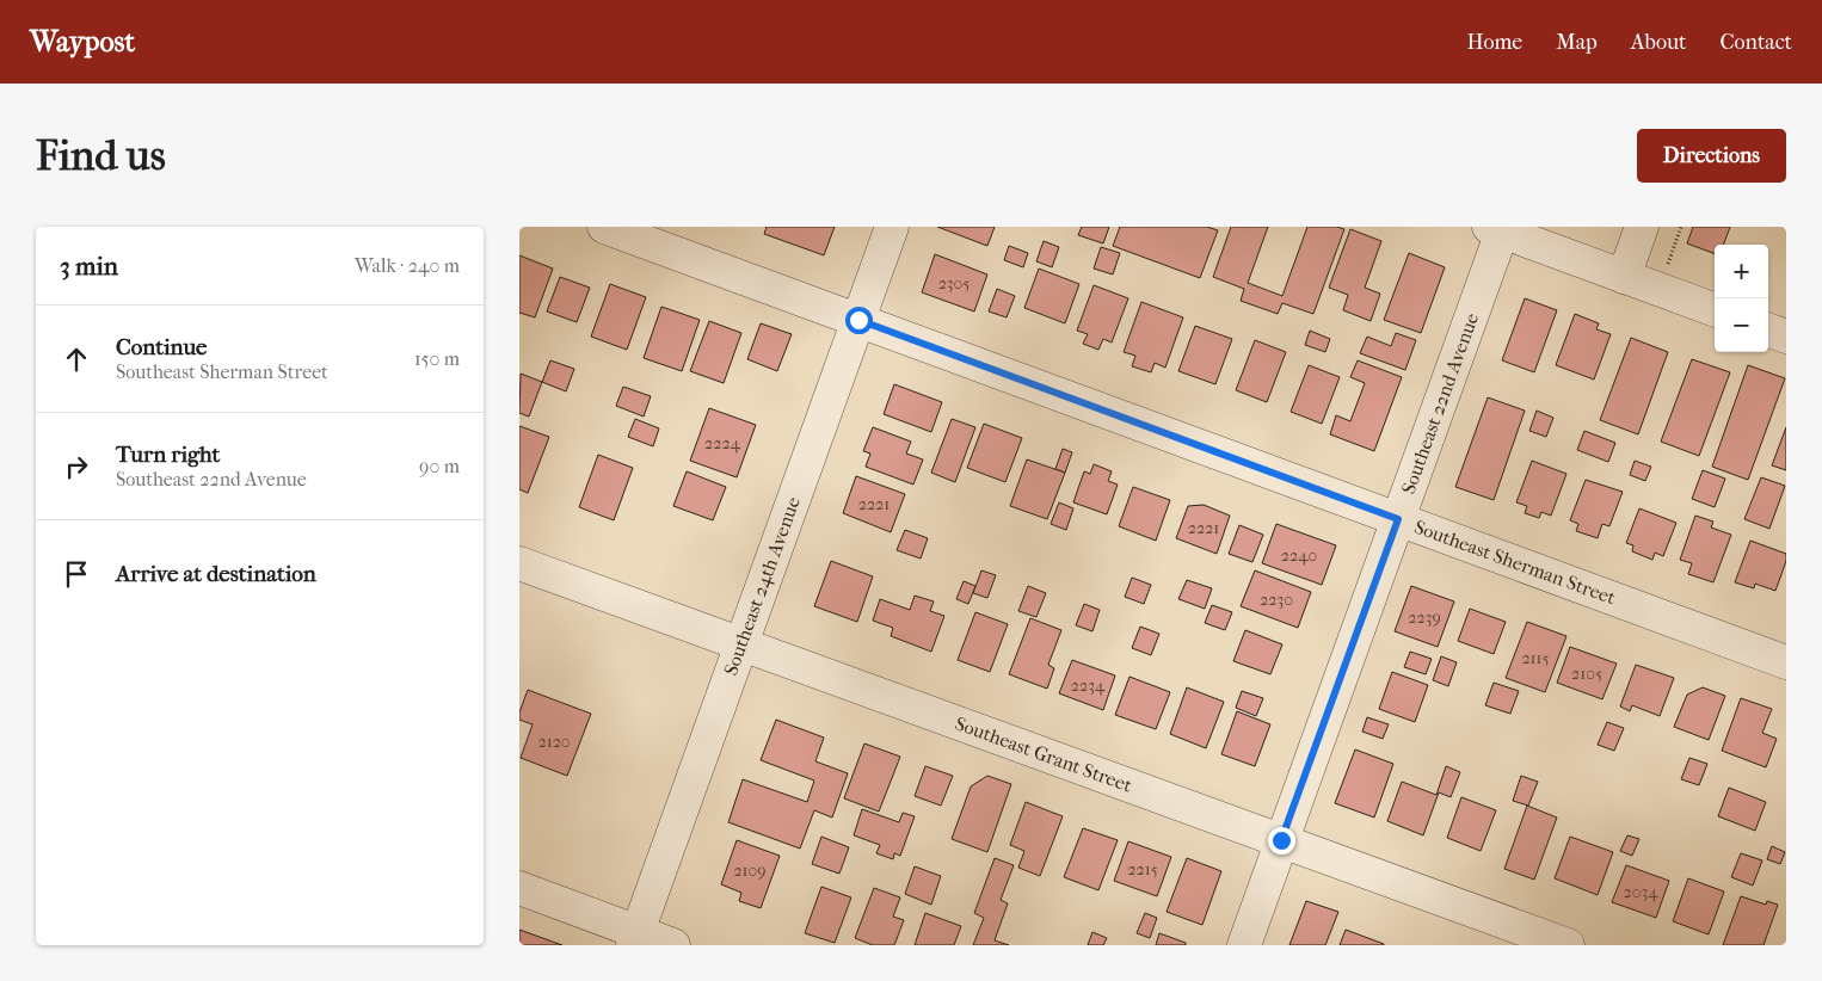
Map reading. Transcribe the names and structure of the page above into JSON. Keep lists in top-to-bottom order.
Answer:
{
  "streets": {
    "street": [
      "Southeast 22nd Avenue",
      "Southeast Sherman Street",
      "Southeast 24th Avenue",
      "Southeast Grant Street"
    ]
  },
  "crossings": [
    ["Southeast 22nd Avenue", "Southeast Sherman Street"],
    ["Southeast 22nd Avenue", "Southeast Grant Street"],
    ["Southeast Sherman Street", "Southeast 24th Avenue"],
    ["Southeast 24th Avenue", "Southeast Grant Street"]
  ],
  "house_numbers": [
    "2305",
    "2224",
    "2221",
    "2221",
    "2240",
    "2230",
    "2239",
    "2115",
    "2105",
    "2234",
    "2120",
    "2215",
    "2109",
    "2034"
  ],
  "page": {
    "header": "Waypost",
    "nav": [
      "Home",
      "Map",
      "About",
      "Contact"
    ],
    "buttons": "Directions",
    "title": "Find us",
    "heading": ["3 min", "Walk · 240 m"],
    "map_buttons": ["+", "−"],
    "list": [
      ["Continue", "Southeast Sherman Street", "150 m"],
      ["Turn right", "Southeast 22nd Avenue", "90 m"],
      "Arrive at destination"
    ]
  }
}
